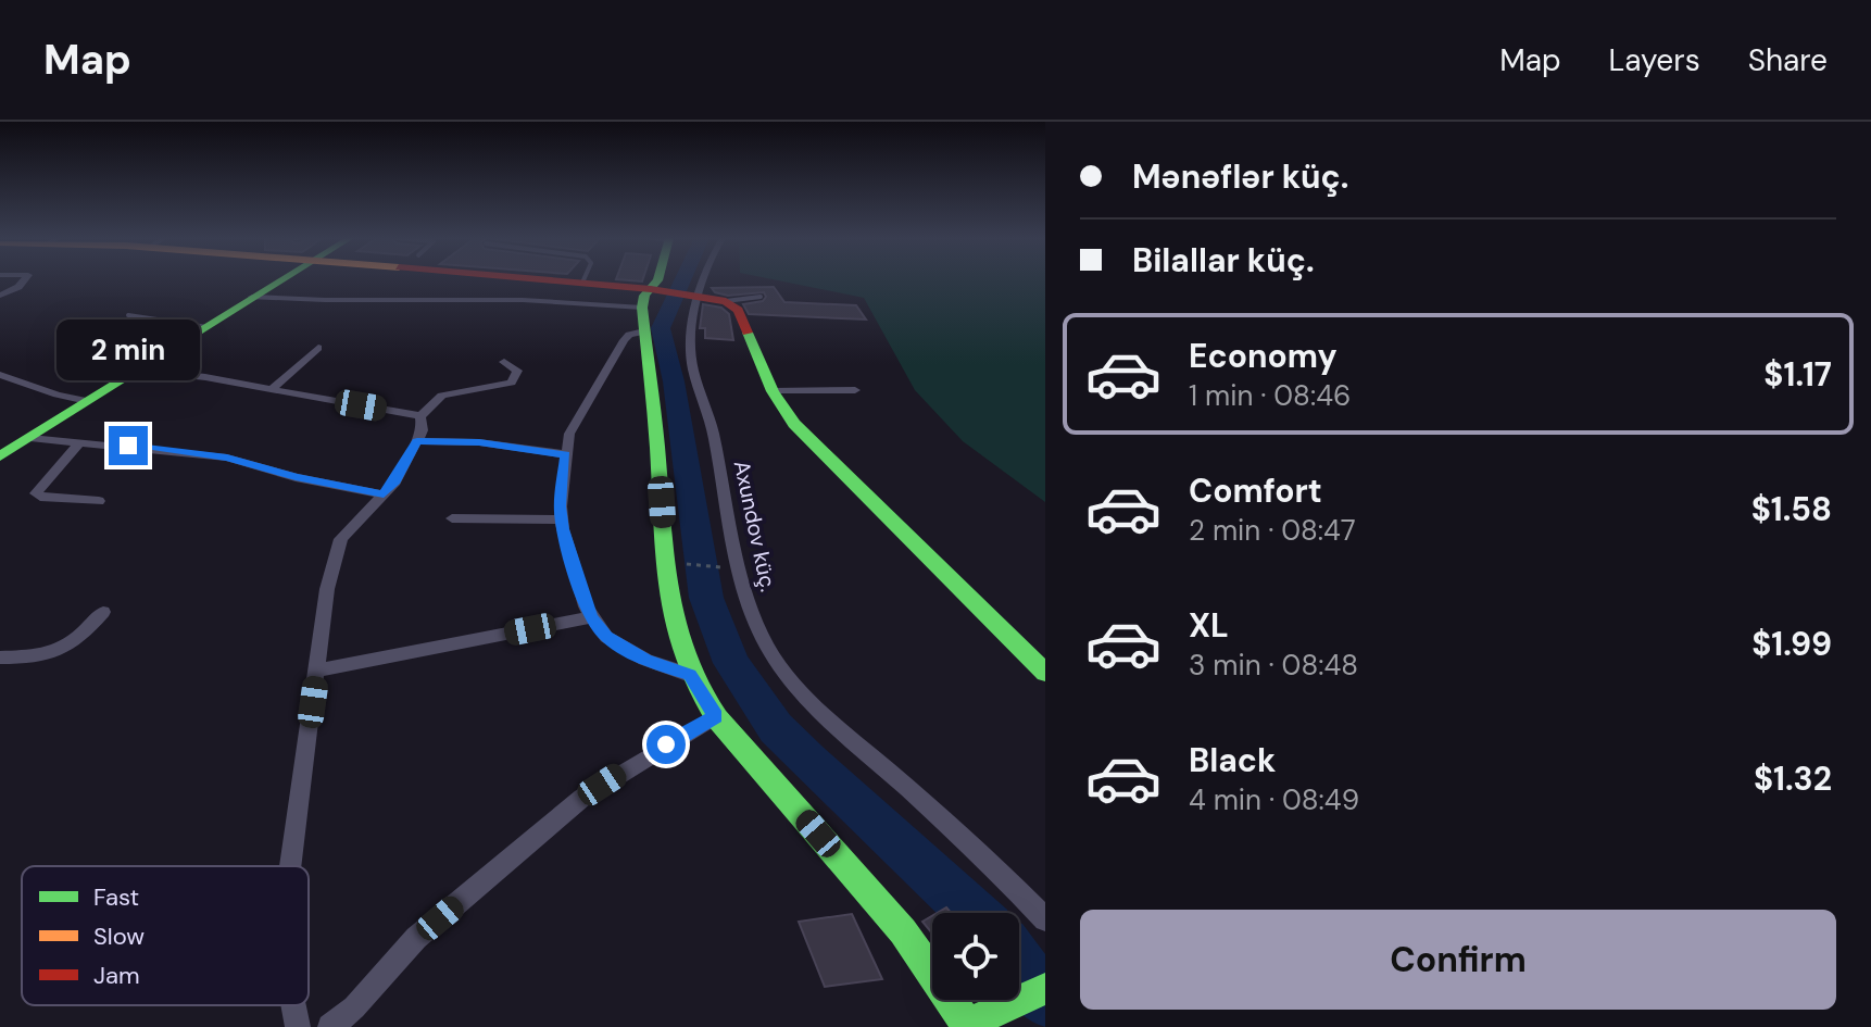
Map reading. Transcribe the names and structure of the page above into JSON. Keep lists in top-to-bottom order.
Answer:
{
  "streets": {
    "street": ["Axundov küç."]
  },
  "legend": ["Fast", "Slow", "Jam"],
  "page": {
    "header": "Map",
    "nav": ["Map", "Layers", "Share"],
    "banner": ["Mənəflər küç.", "Bilallar küç."],
    "list": [
      {
        "name": "Economy",
        "note": "1 min · 08:46",
        "value": "$1.17"
      },
      {
        "name": "Comfort",
        "note": "2 min · 08:47",
        "value": "$1.58"
      },
      {
        "name": "XL",
        "note": "3 min · 08:48",
        "value": "$1.99"
      },
      {
        "name": "Black",
        "note": "4 min · 08:49",
        "value": "$1.32"
      }
    ],
    "bubble": "2 min",
    "buttons": "Confirm"
  }
}
